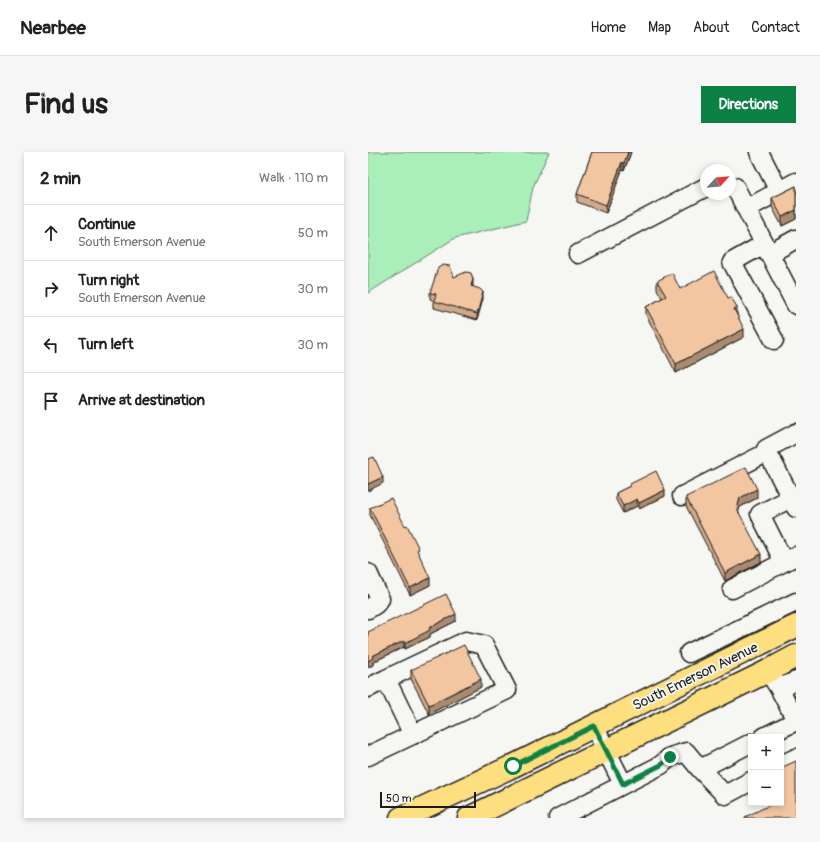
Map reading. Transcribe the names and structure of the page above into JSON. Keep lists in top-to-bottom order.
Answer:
{
  "streets": {
    "main road": ["South Emerson Avenue"]
  },
  "scale_bar": "50 m",
  "north": "top right",
  "page": {
    "header": "Nearbee",
    "nav": [
      "Home",
      "Map",
      "About",
      "Contact"
    ],
    "buttons": "Directions",
    "title": "Find us",
    "heading": ["2 min", "Walk · 110 m"],
    "list": [
      ["Continue", "South Emerson Avenue", "50 m"],
      ["Turn right", "South Emerson Avenue", "30 m"],
      ["Turn left", "30 m"],
      "Arrive at destination"
    ],
    "map_buttons": ["+", "−"],
    "scale": "50 m"
  }
}
